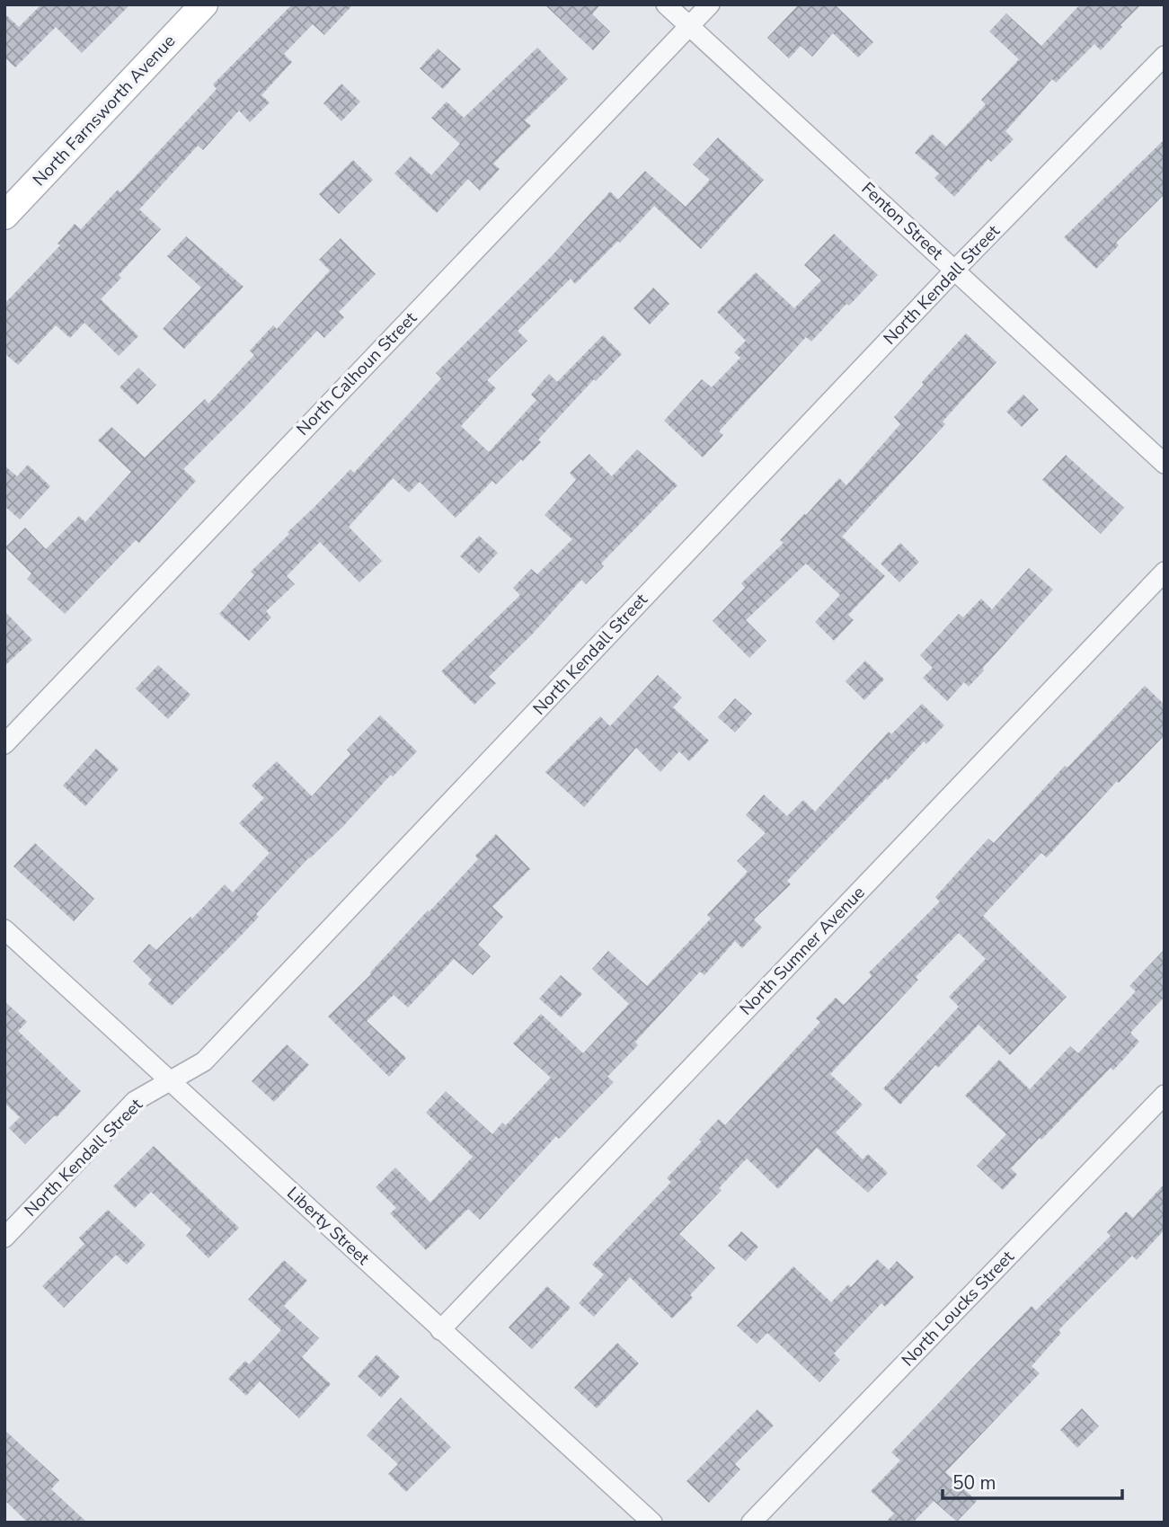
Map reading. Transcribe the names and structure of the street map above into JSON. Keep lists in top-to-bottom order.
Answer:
{
  "streets": {
    "main road": ["North Farnsworth Avenue"],
    "street": [
      "Fenton Street",
      "North Kendall Street",
      "North Calhoun Street",
      "North Sumner Avenue",
      "Liberty Street",
      "North Loucks Street"
    ]
  },
  "crossings": [
    ["Fenton Street", "North Kendall Street"],
    ["Fenton Street", "North Calhoun Street"],
    ["North Kendall Street", "Liberty Street"],
    ["North Sumner Avenue", "Liberty Street"]
  ],
  "scale_bar": "50 m"
}
